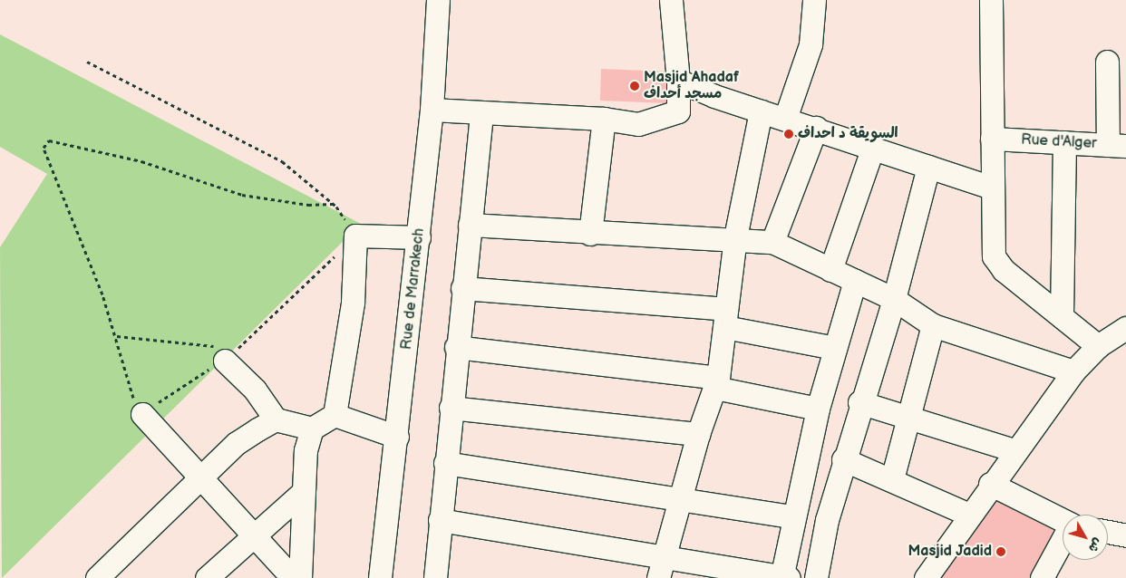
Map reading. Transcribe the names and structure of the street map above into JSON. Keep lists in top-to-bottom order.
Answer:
{
  "streets": {
    "street": ["Rue d'Alger", "Rue de Marrakech"]
  },
  "places": ["Masjid Ahadaf مسجد أحداف", "السويقة د احداف", "Masjid Jadid"],
  "north": "bottom right"
}
